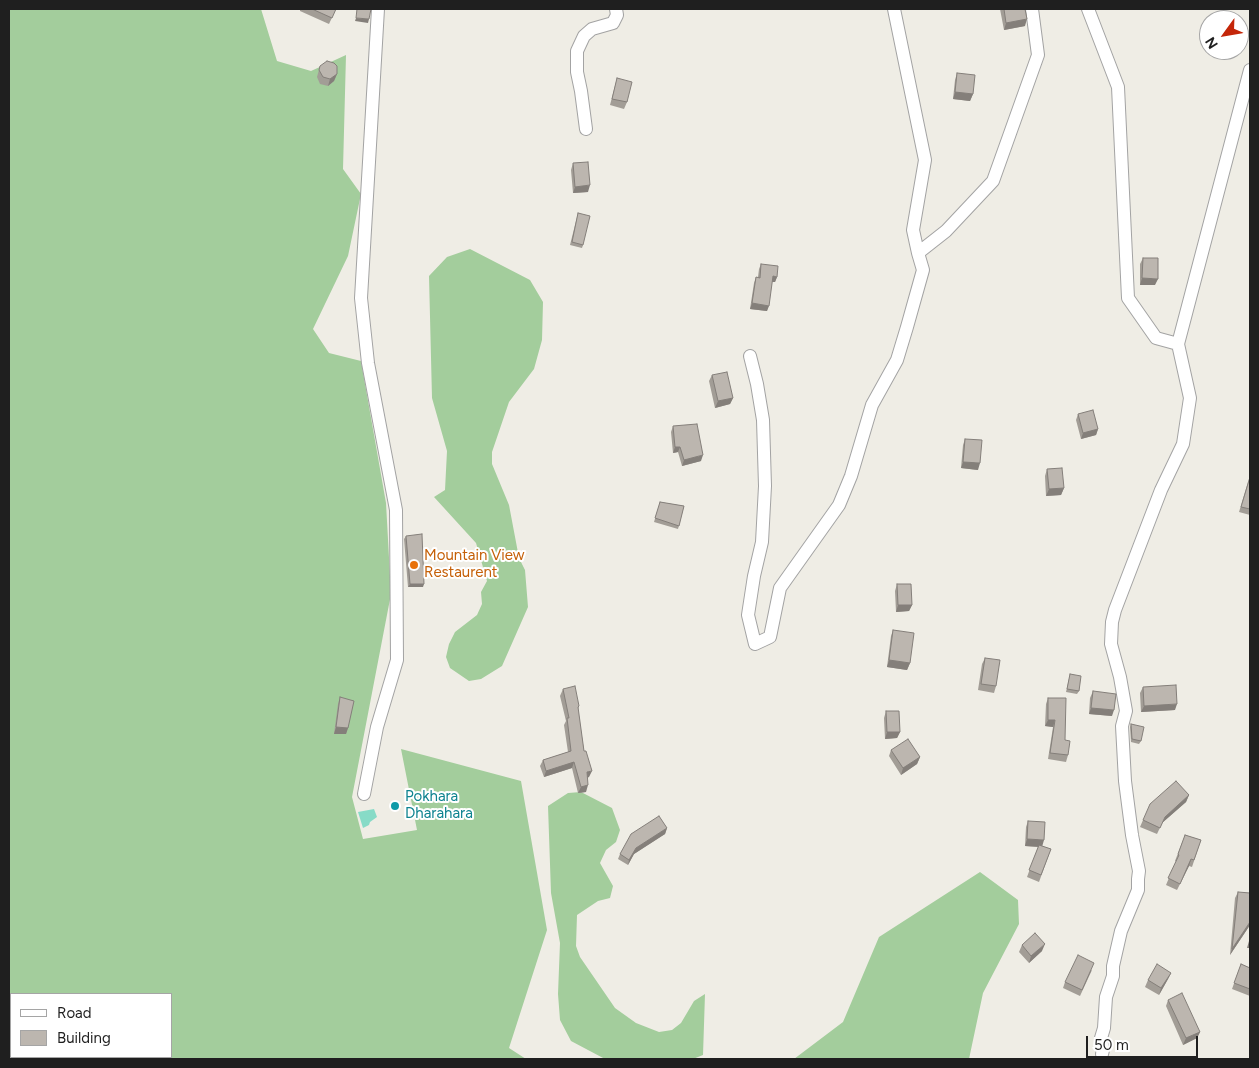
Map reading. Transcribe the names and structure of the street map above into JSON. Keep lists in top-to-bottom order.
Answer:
{
  "places": ["Mountain View Restaurent", "Pokhara Dharahara"],
  "legend": ["Road", "Building"],
  "scale_bar": "50 m",
  "north": "bottom left"
}
